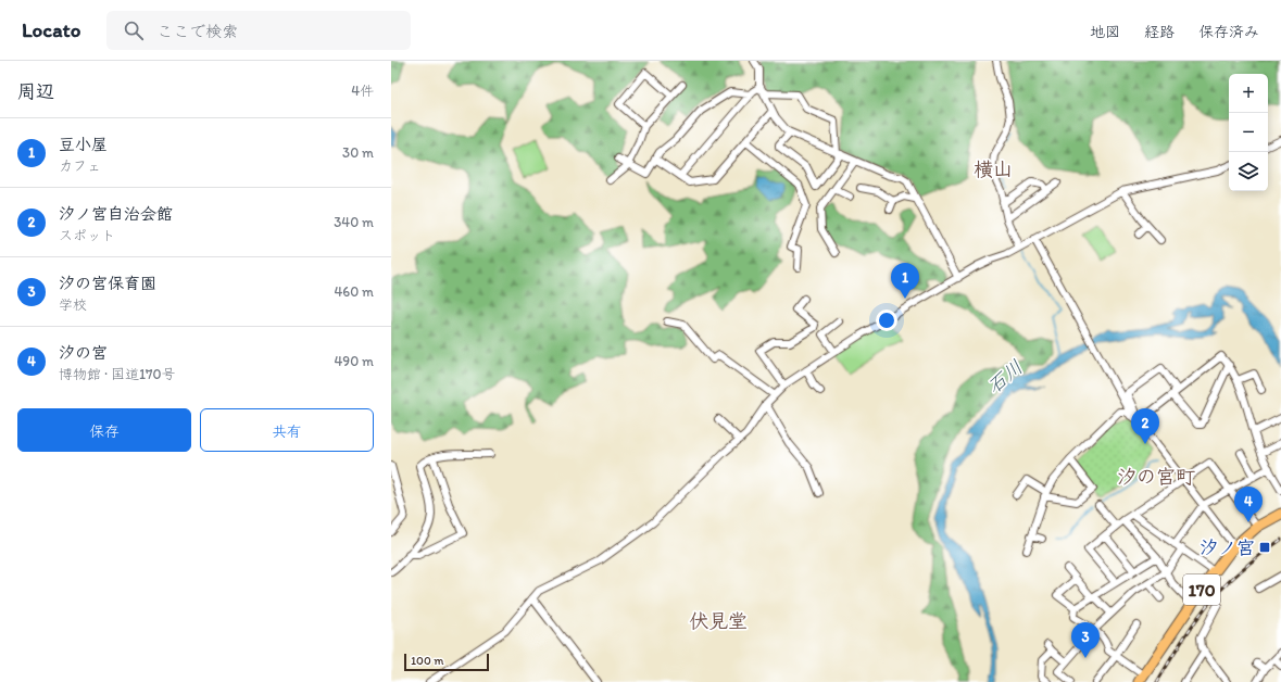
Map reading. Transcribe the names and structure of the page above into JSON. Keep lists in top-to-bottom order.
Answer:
{
  "streets": {
    "highway": ["170"]
  },
  "districts": ["横山", "汐の宮町", "伏見堂"],
  "water": ["石川"],
  "places": {
    "transit": ["汐ノ宮"]
  },
  "scale_bar": "100 m",
  "page": {
    "header": "Locato",
    "search": "ここで検索",
    "nav": ["地図", "経路", "保存済み"],
    "heading": ["周辺", "4件"],
    "map_buttons": ["+", "−"],
    "list": [
      {
        "mark": "1",
        "name": "豆小屋",
        "note": "カフェ",
        "value": "30 m"
      },
      {
        "mark": "2",
        "name": "汐ノ宮自治会館",
        "note": "スポット",
        "value": "340 m"
      },
      {
        "mark": "3",
        "name": "汐の宮保育園",
        "note": "学校",
        "value": "460 m"
      },
      {
        "mark": "4",
        "name": "汐の宮",
        "note": "博物館 · 国道170号",
        "value": "490 m"
      }
    ],
    "pins": [
      "1",
      "2",
      "4",
      "3"
    ],
    "buttons": ["保存", "共有"],
    "scale": "100 m"
  }
}
